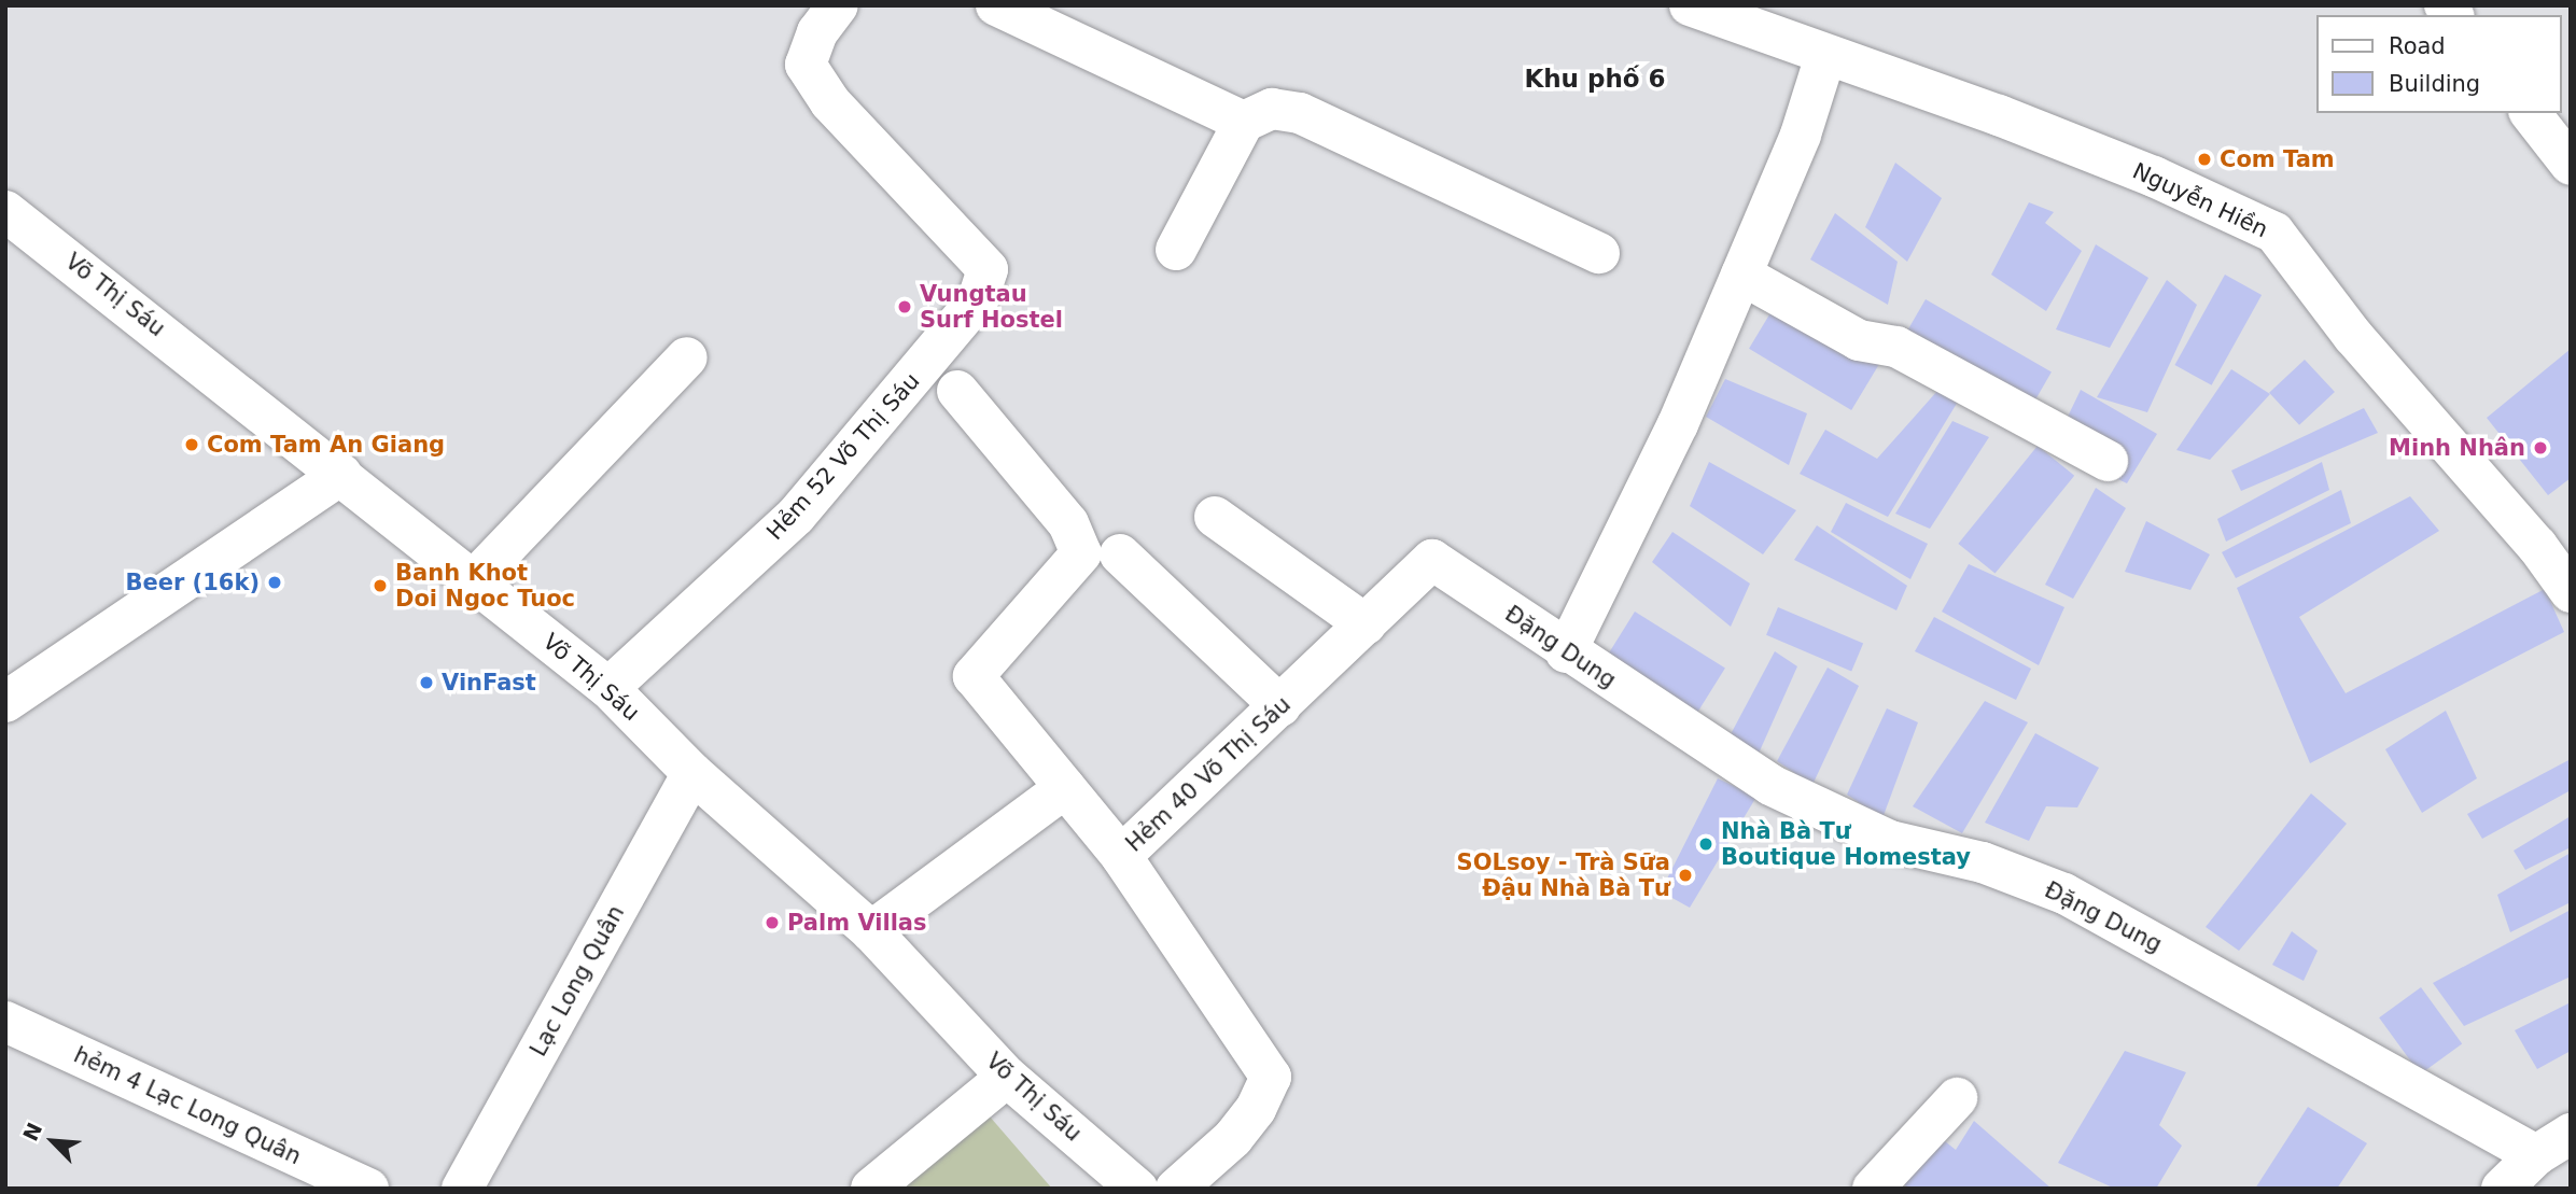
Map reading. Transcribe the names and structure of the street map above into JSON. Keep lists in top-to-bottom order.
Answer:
{
  "streets": {
    "street": [
      "Nguyễn Hiền",
      "Võ Thị Sáu",
      "Hẻm 52 Võ Thị Sáu",
      "Đặng Dung",
      "Hẻm 40 Võ Thị Sáu",
      "Lạc Long Quân",
      "hẻm 4 Lạc Long Quân"
    ]
  },
  "crossings": [
    ["Võ Thị Sáu", "Hẻm 52 Võ Thị Sáu"],
    ["Võ Thị Sáu", "Lạc Long Quân"],
    ["Đặng Dung", "Hẻm 40 Võ Thị Sáu"]
  ],
  "districts": ["Khu phố 6"],
  "places": [
    "Com Tam",
    "Vungtau Surf Hostel",
    "Com Tam An Giang",
    "Minh Nhân",
    "Beer (16k)",
    "Banh Khot Doi Ngoc Tuoc",
    "VinFast",
    "Nhà Bà Tư Boutique Homestay",
    "SOLsoy - Trà Sữa Đậu Nhà Bà Tư",
    "Palm Villas"
  ],
  "legend": ["Road", "Building"],
  "north": "top left"
}
